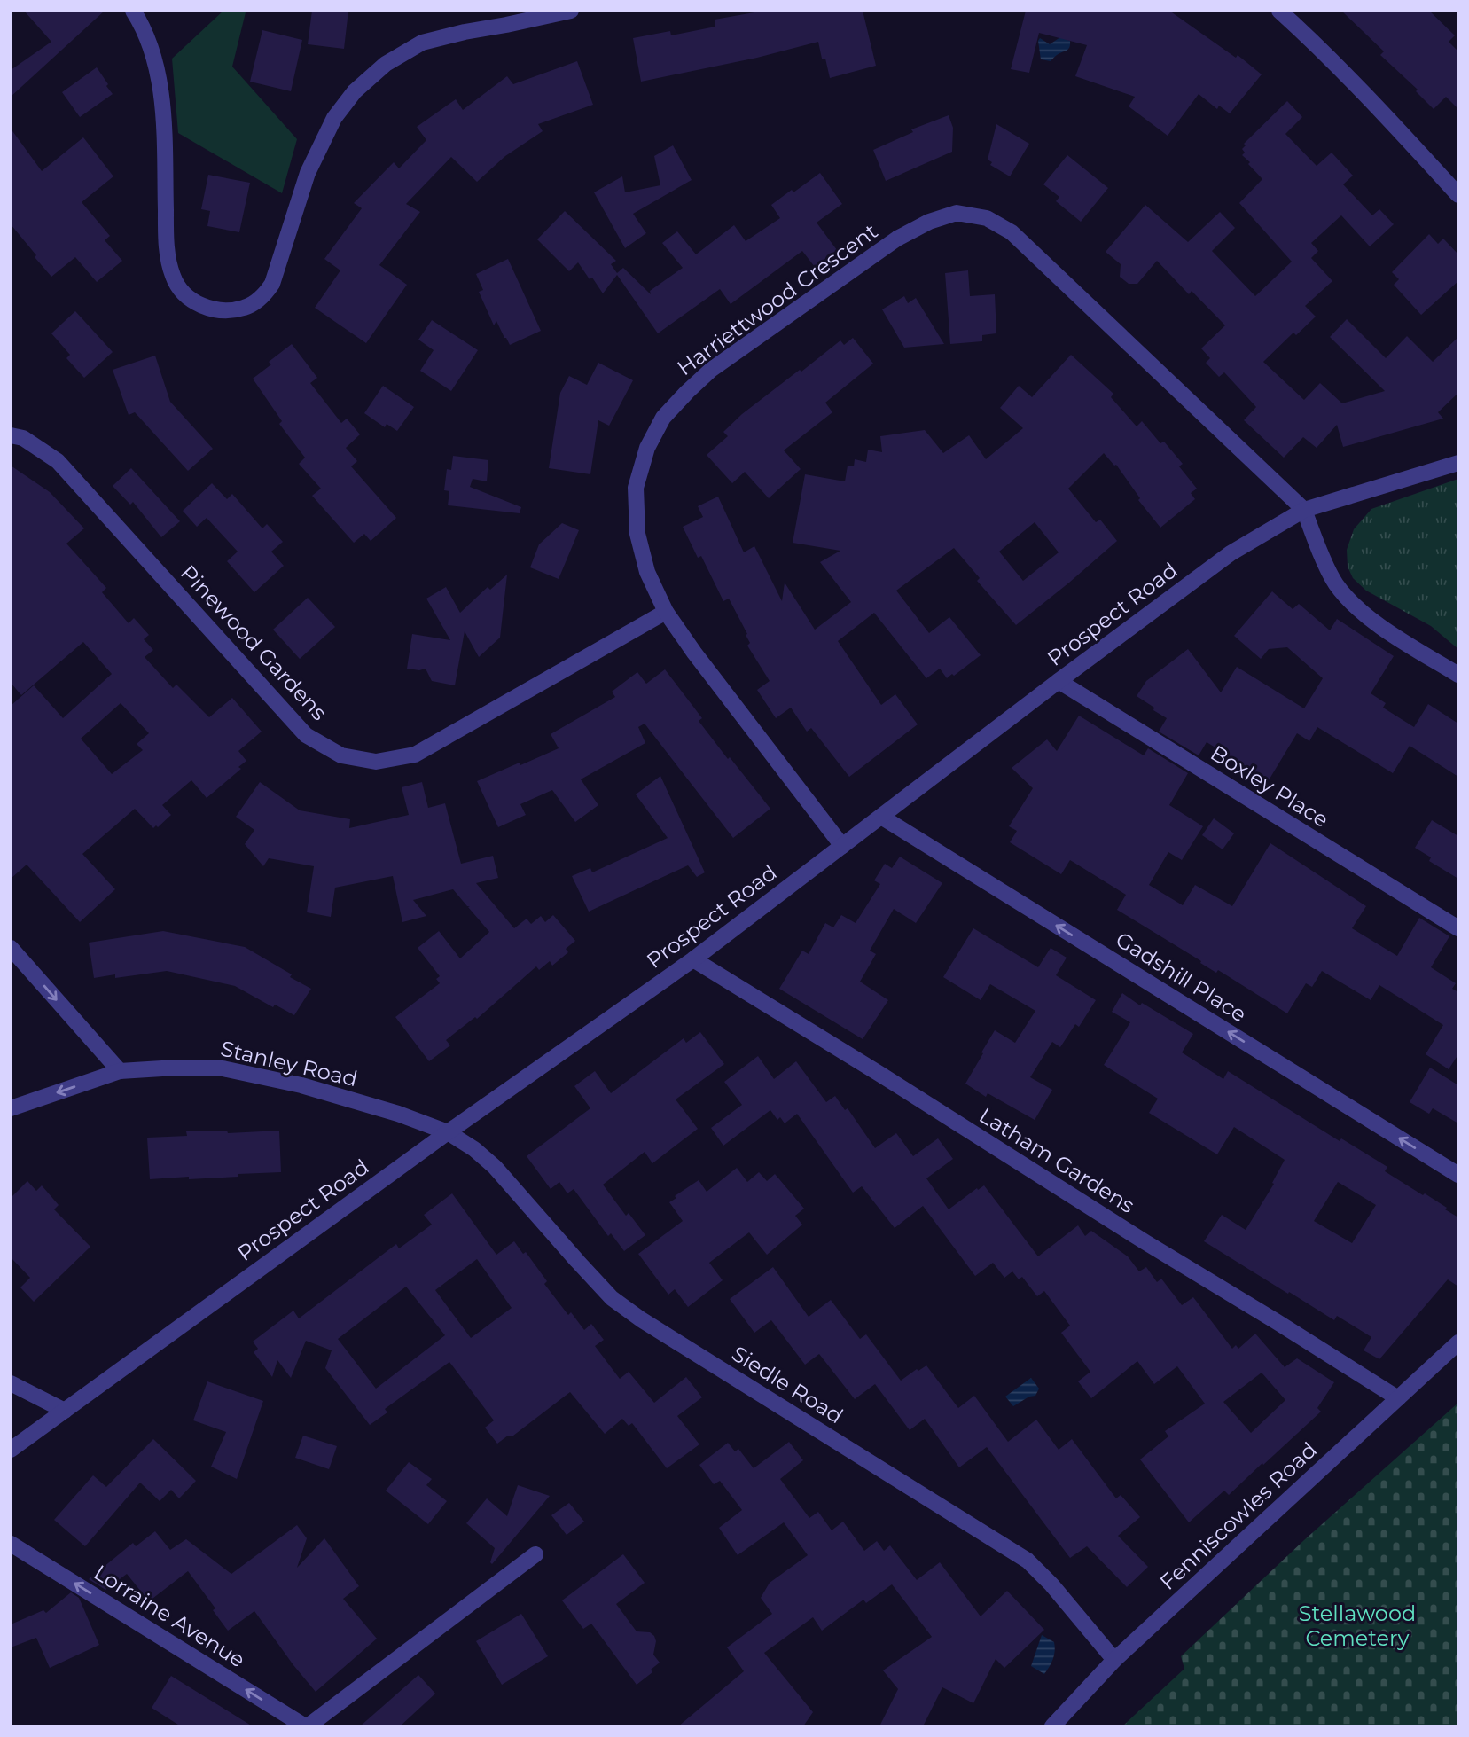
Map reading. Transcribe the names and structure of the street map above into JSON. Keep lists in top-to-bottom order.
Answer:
{
  "streets": {
    "street": [
      "Harriettwood Crescent",
      "Prospect Road",
      "Pinewood Gardens",
      "Boxley Place",
      "Gadshill Place",
      "Stanley Road",
      "Latham Gardens",
      "Siedle Road",
      "Fenniscowles Road",
      "Lorraine Avenue"
    ]
  },
  "crossings": [
    ["Harriettwood Crescent", "Prospect Road"],
    ["Harriettwood Crescent", "Pinewood Gardens"],
    ["Prospect Road", "Boxley Place"],
    ["Prospect Road", "Gadshill Place"],
    ["Prospect Road", "Stanley Road"],
    ["Prospect Road", "Latham Gardens"],
    ["Prospect Road", "Siedle Road"],
    ["Stanley Road", "Siedle Road"],
    ["Latham Gardens", "Fenniscowles Road"],
    ["Siedle Road", "Fenniscowles Road"]
  ],
  "one_way": ["Gadshill Place", "Lorraine Avenue"],
  "parks": ["Stellawood Cemetery"]
}
